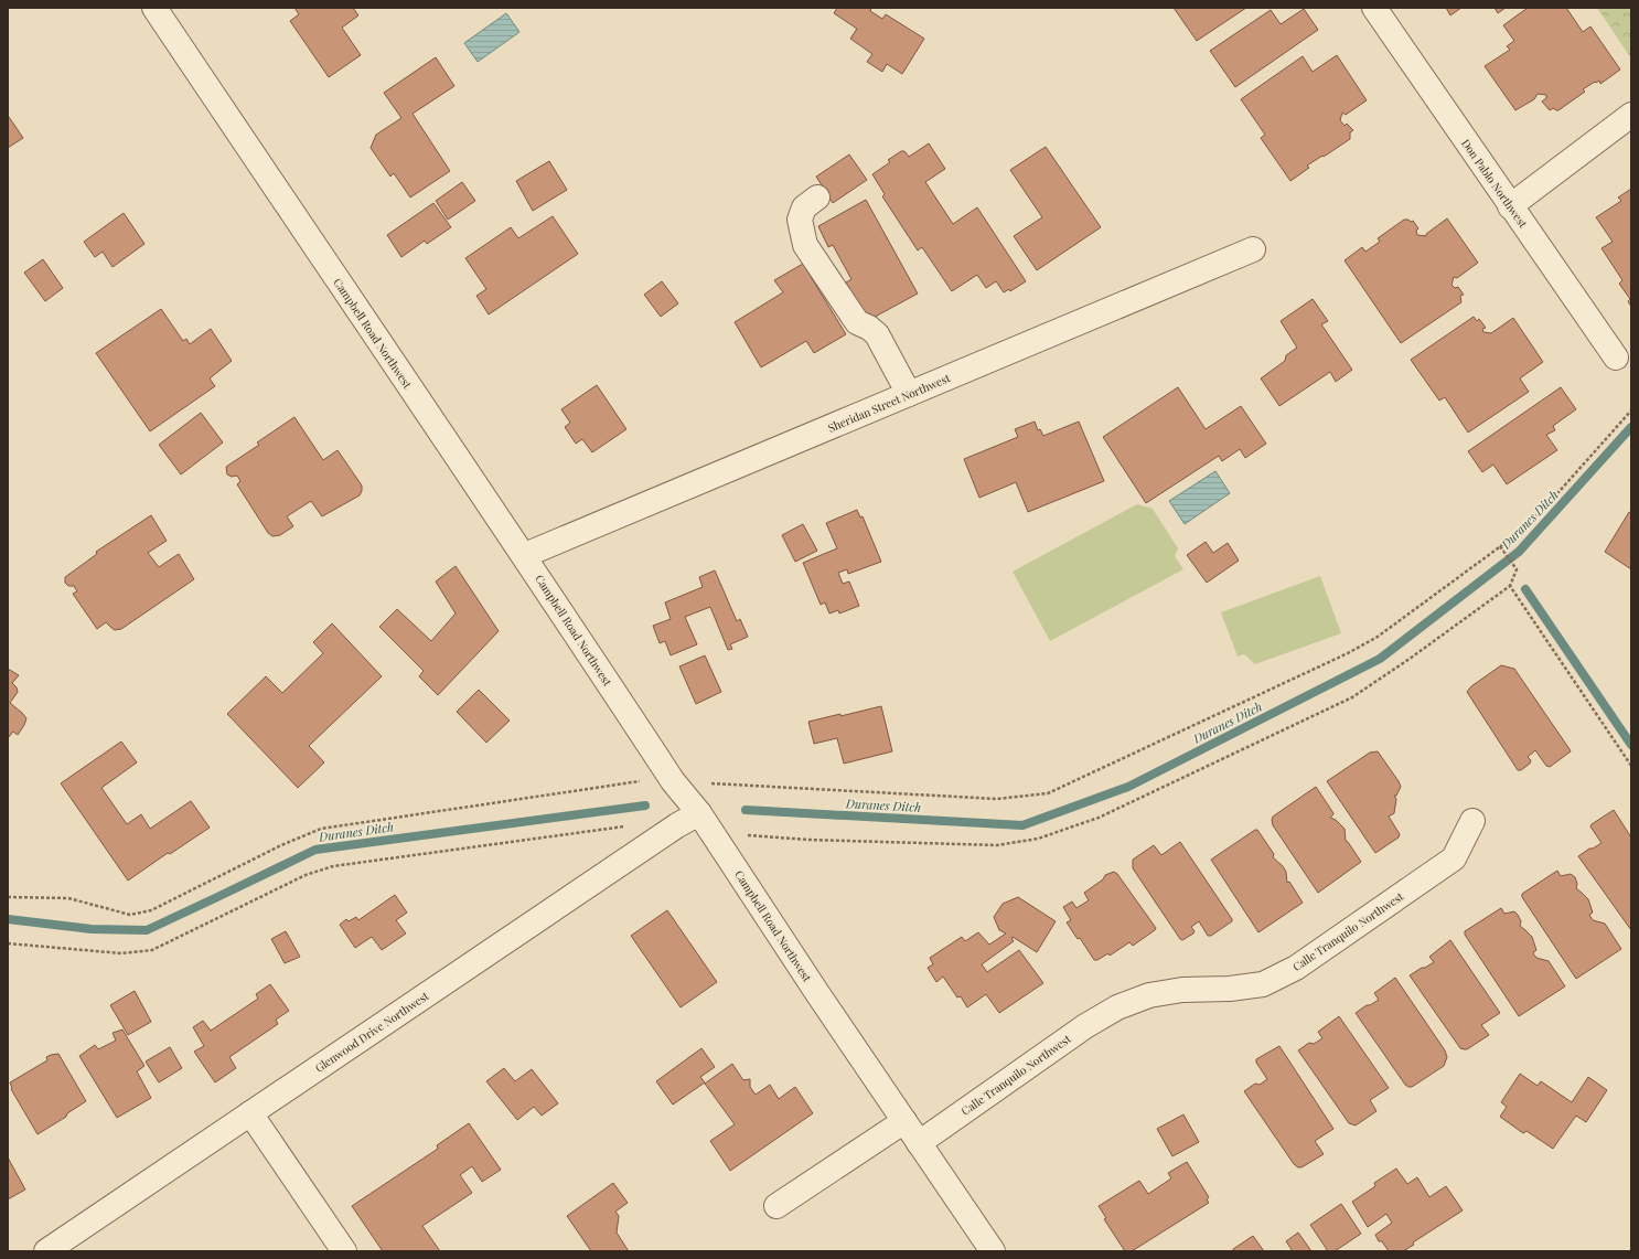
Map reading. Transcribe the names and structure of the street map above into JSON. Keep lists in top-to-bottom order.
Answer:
{
  "streets": {
    "street": [
      "Don Pablo Northwest",
      "Campbell Road Northwest",
      "Sheridan Street Northwest",
      "Calle Tranquilo Northwest",
      "Glenwood Drive Northwest"
    ]
  },
  "crossings": [
    ["Campbell Road Northwest", "Sheridan Street Northwest"],
    ["Campbell Road Northwest", "Calle Tranquilo Northwest"],
    ["Campbell Road Northwest", "Glenwood Drive Northwest"]
  ],
  "water": ["Duranes Ditch"]
}
